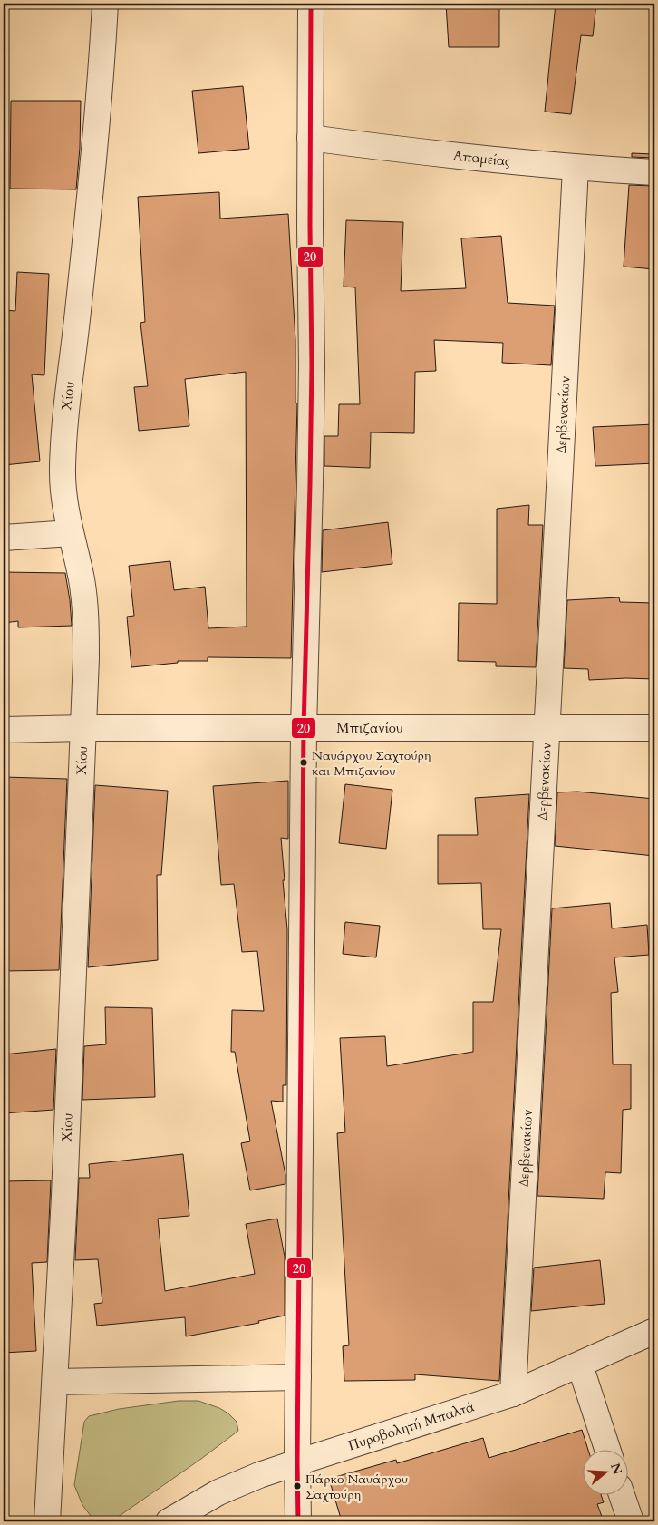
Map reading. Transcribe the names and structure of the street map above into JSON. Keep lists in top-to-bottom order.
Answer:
{
  "streets": {
    "street": [
      "Απαμείας",
      "Χίου",
      "Δερβενακίων",
      "Μπιζανίου",
      "Πυροβολητή Μπαλτά"
    ]
  },
  "crossings": [
    ["Απαμείας", "Δερβενακίων"],
    ["Χίου", "Μπιζανίου"],
    ["Δερβενακίων", "Μπιζανίου"],
    ["Δερβενακίων", "Πυροβολητή Μπαλτά"]
  ],
  "places": ["Ναυάρχου Σαχτούρη και Μπιζανίου", "Πάρκο Ναυάρχου Σαχτούρη"],
  "lines": ["transit line 20"],
  "north": "right"
}
